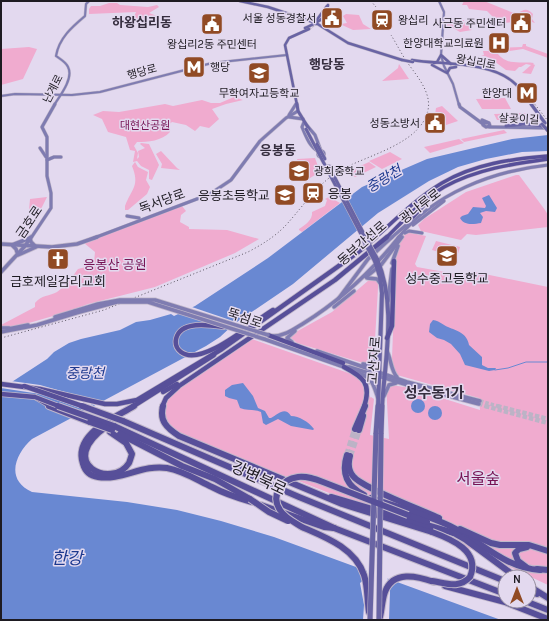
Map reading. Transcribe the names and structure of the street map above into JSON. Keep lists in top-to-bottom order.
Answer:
{
  "streets": {
    "highway": ["동부간선로", "강변북로"],
    "main road": [
      "왕십리로",
      "행당로",
      "난계로",
      "살곶이길",
      "독서당로",
      "광나루로",
      "금호로",
      "뚝섬로",
      "고산자로"
    ]
  },
  "crossings": [
    ["왕십리로", "살곶이길"],
    ["행당로", "난계로"],
    ["행당로", "고산자로"],
    ["난계로", "금호로"],
    ["독서당로", "금호로"],
    ["독서당로", "고산자로"],
    ["광나루로", "동부간선로"],
    ["광나루로", "뚝섬로"],
    ["광나루로", "고산자로"],
    ["뚝섬로", "고산자로"]
  ],
  "districts": [
    "하왕십리동",
    "행당동",
    "응봉동",
    "성수동1가"
  ],
  "water": ["중랑천", "한강"],
  "parks": ["대현산공원", "응봉산 공원", "서울숲"],
  "places": {
    "public building": [
      "서울 성동경찰서",
      "사근동 주민센터",
      "왕십리2동 주민센터",
      "성동소방서"
    ],
    "station": ["왕십리", "응봉"],
    "hospital": ["한양대학교의료원"],
    "metro station": ["행당", "한양대"],
    "school or university": [
      "무학여자고등학교",
      "광희중학교",
      "응봉초등학교",
      "성수중고등학교"
    ],
    "church": ["금호제일감리교회"]
  },
  "north": "top"
}
